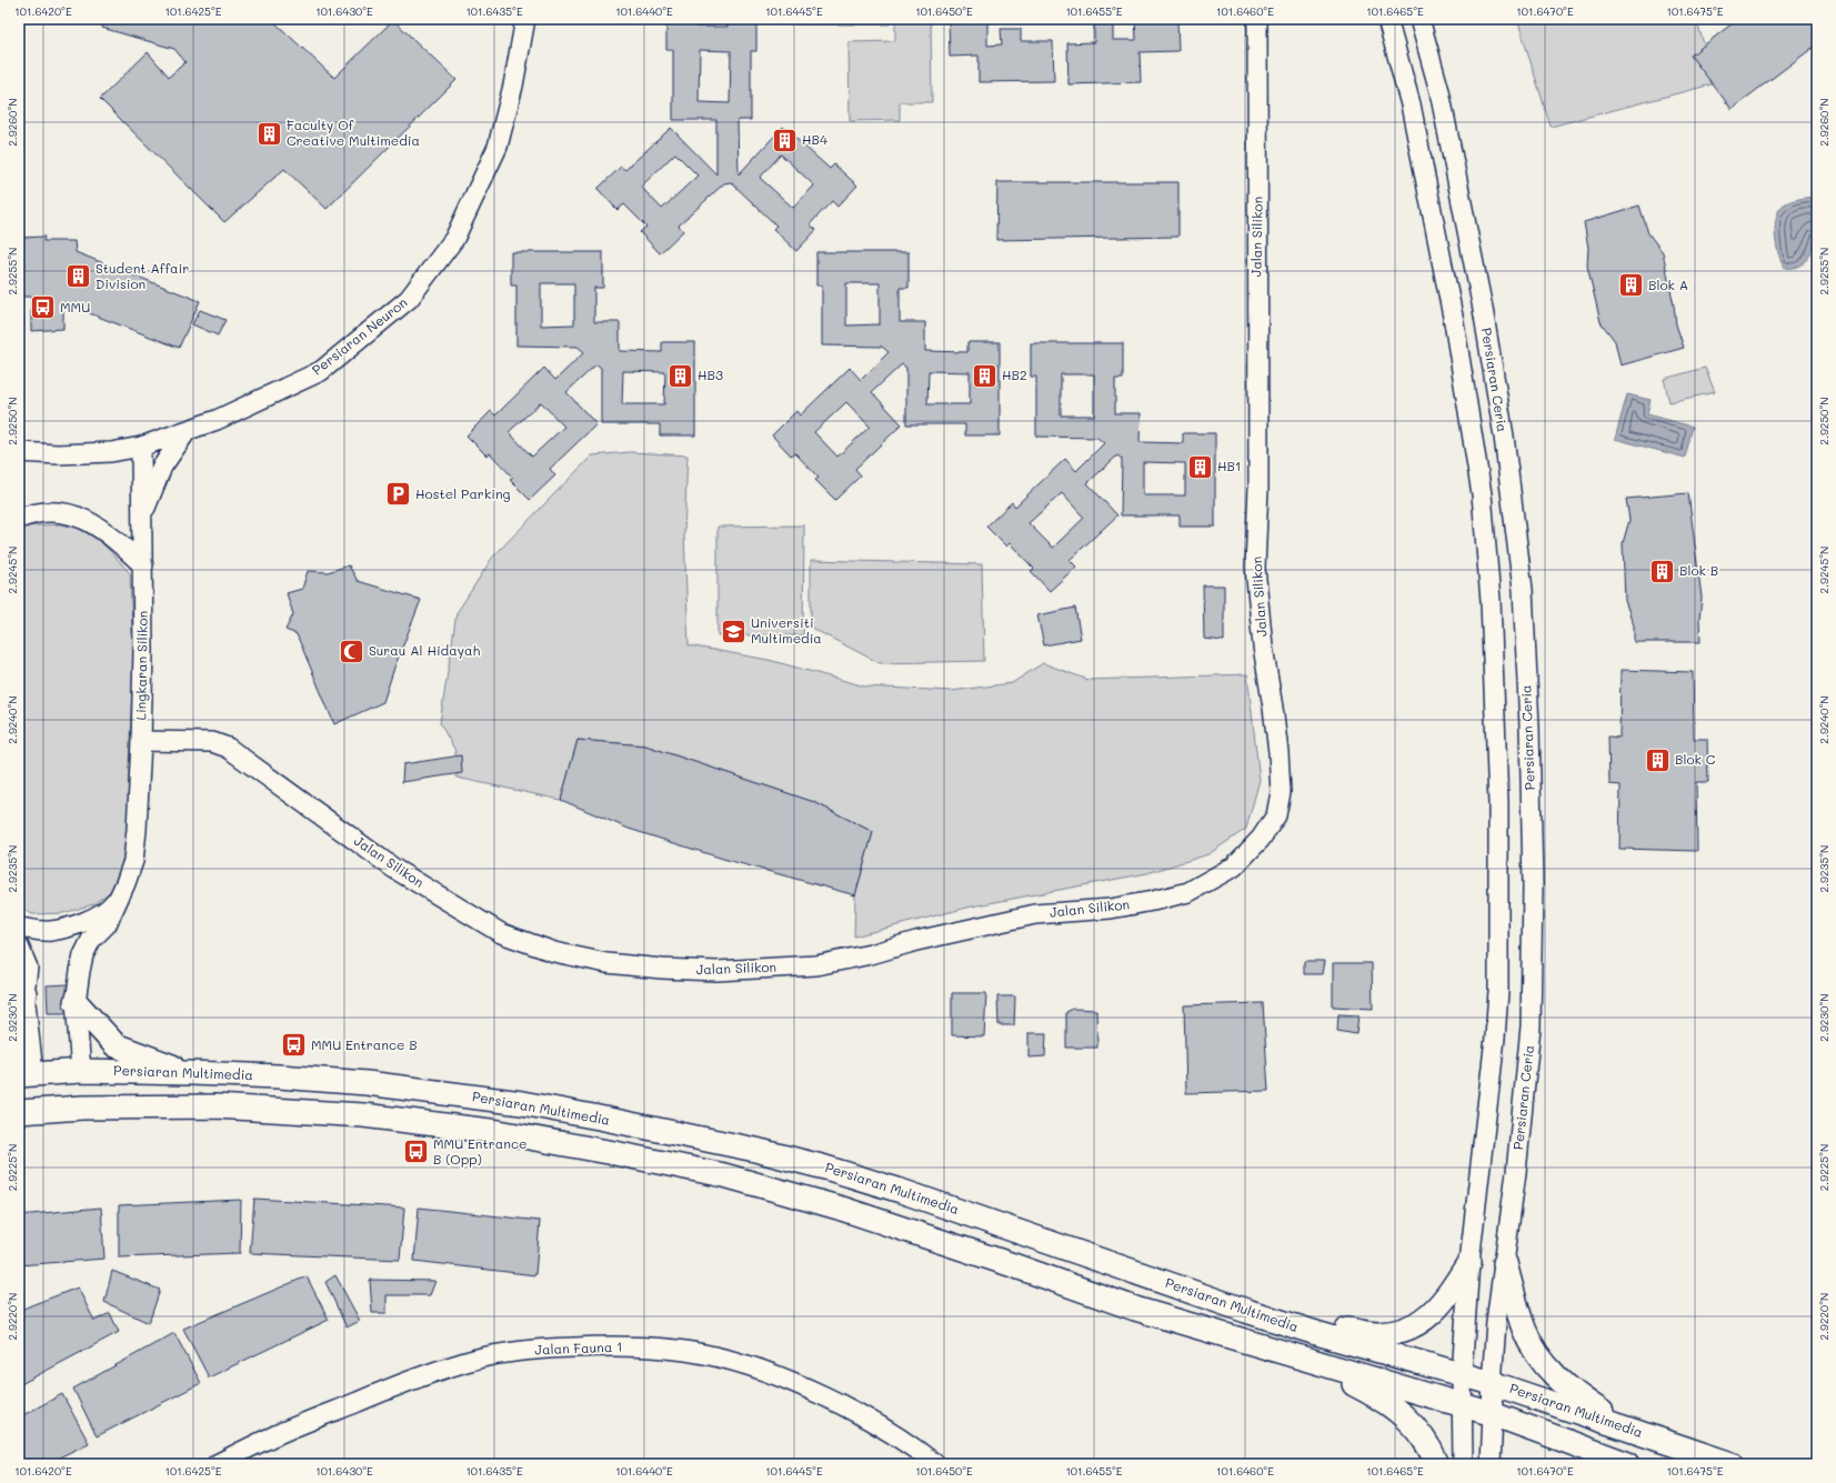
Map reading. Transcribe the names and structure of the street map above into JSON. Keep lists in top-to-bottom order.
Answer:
{
  "streets": {
    "main road": ["Persiaran Multimedia"],
    "street": [
      "Jalan Silikon",
      "Persiaran Neuron",
      "Persiaran Ceria",
      "Lingkaran Silikon",
      "Jalan Fauna 1"
    ]
  },
  "crossings": [
    ["Jalan Silikon", "Lingkaran Silikon"],
    ["Persiaran Neuron", "Lingkaran Silikon"],
    ["Persiaran Ceria", "Persiaran Multimedia"],
    ["Lingkaran Silikon", "Persiaran Multimedia"]
  ],
  "places": {
    "building": [
      "Faculty Of Creative Multimedia",
      "HB4",
      "Student Affair Division",
      "Blok A",
      "HB3",
      "HB2",
      "HB1",
      "Blok B",
      "Blok C"
    ],
    "bus stop": ["MMU", "MMU Entrance B", "MMU Entrance B (Opp)"],
    "parking": ["Hostel Parking"],
    "school or university": ["Universiti Multimedia"],
    "mosque": ["Surau Al Hidayah"]
  },
  "coordinates": [
    "101.6420°E",
    "101.6425°E",
    "101.6430°E",
    "101.6435°E",
    "101.6440°E",
    "101.6445°E",
    "101.6450°E",
    "101.6455°E",
    "101.6460°E",
    "101.6465°E",
    "101.6470°E",
    "101.6475°E",
    "2.9260°N",
    "2.9255°N",
    "2.9250°N",
    "2.9245°N",
    "2.9240°N",
    "2.9235°N",
    "2.9230°N",
    "2.9225°N",
    "2.9220°N"
  ]
}
